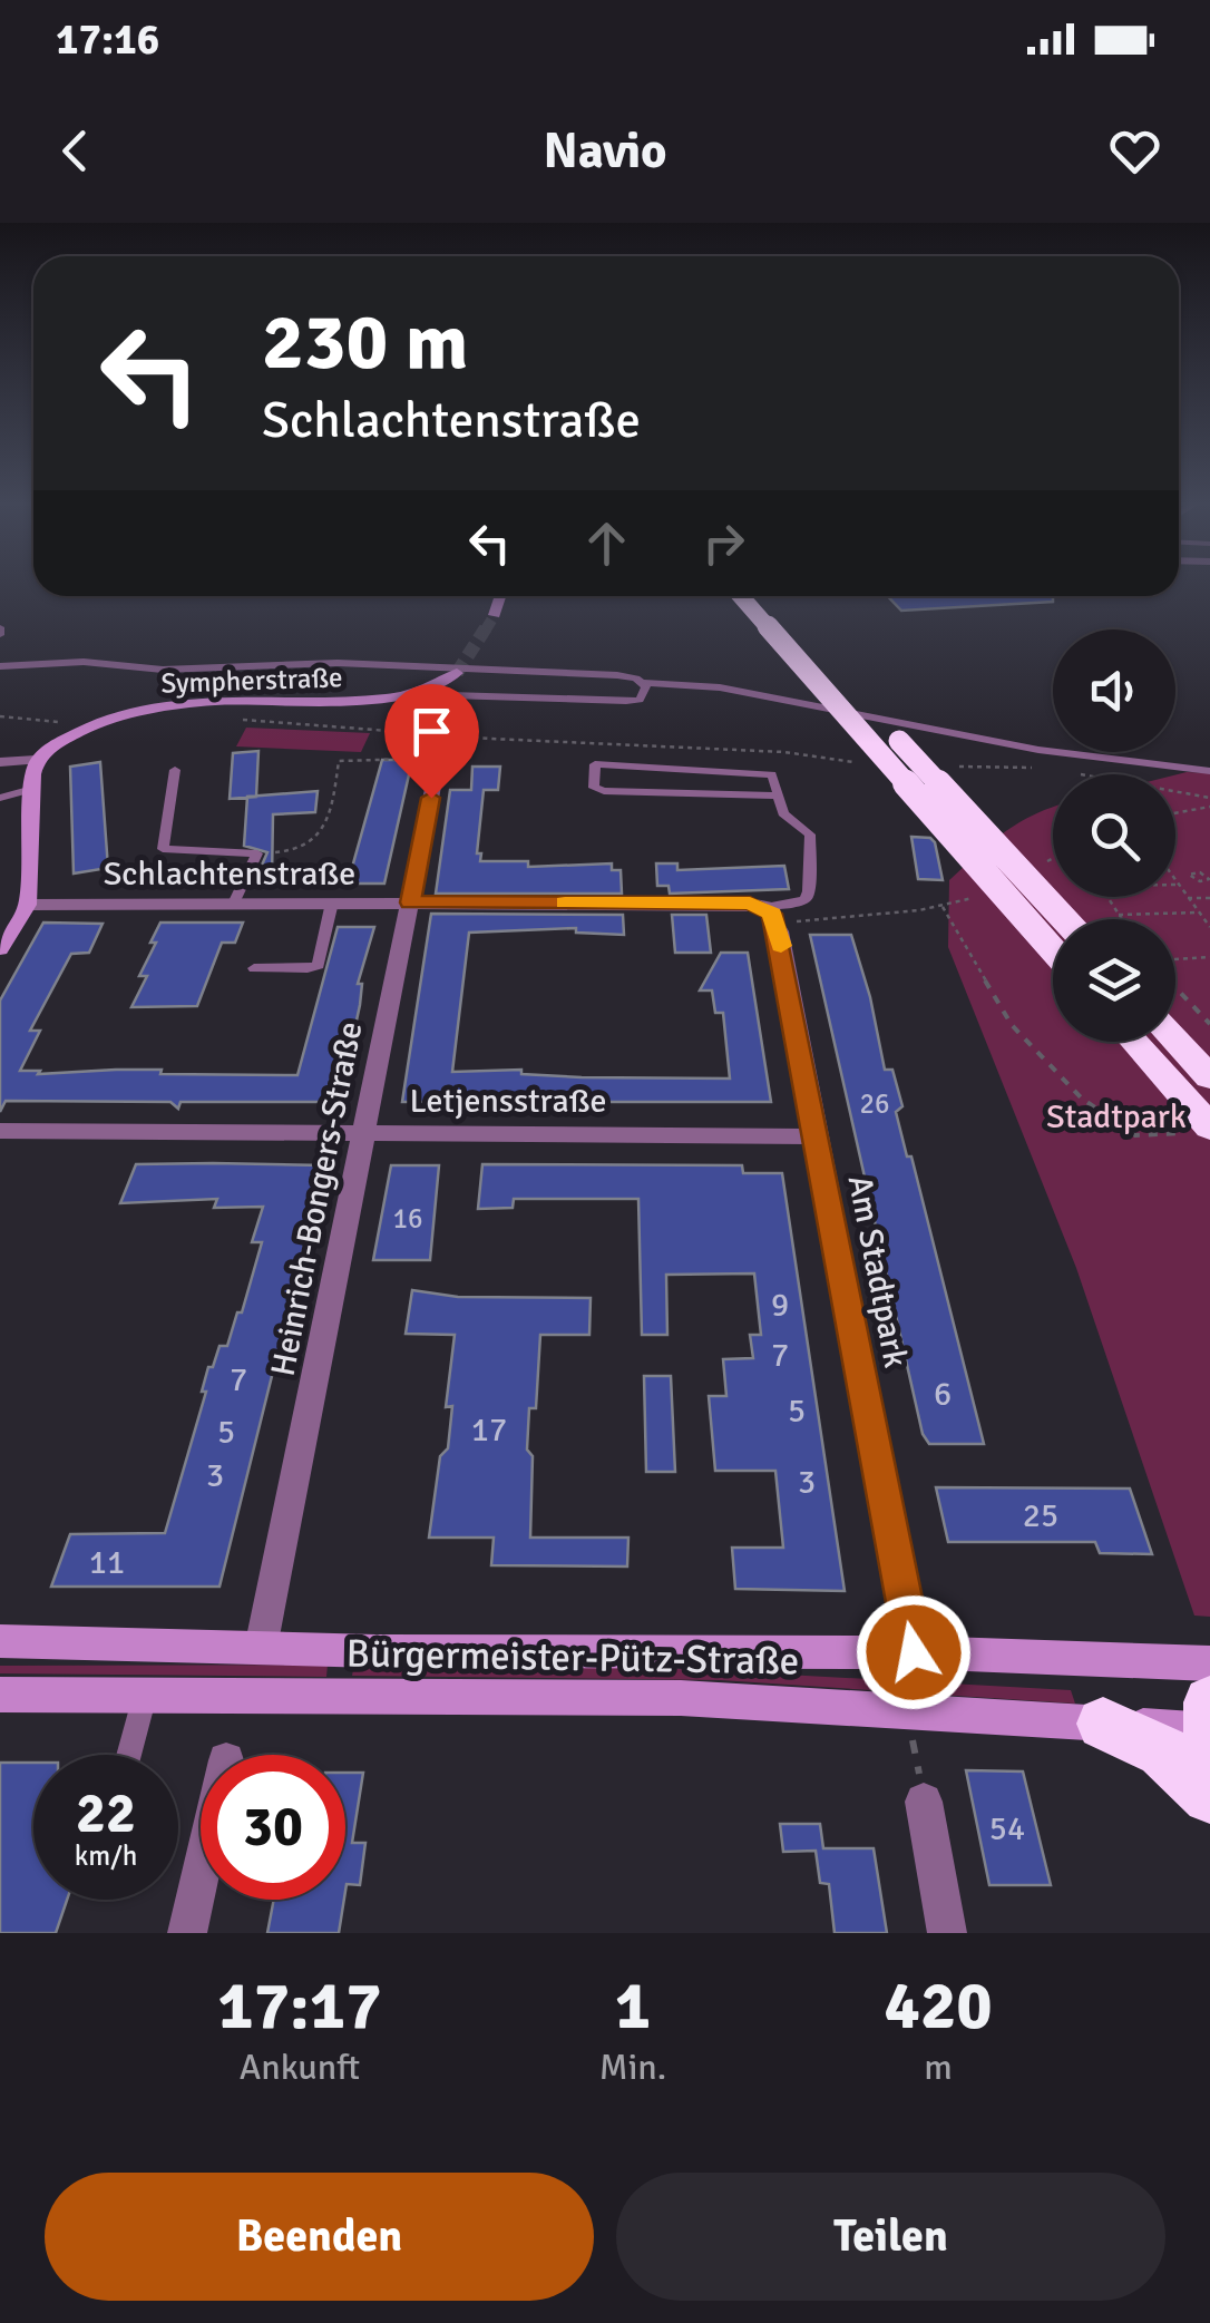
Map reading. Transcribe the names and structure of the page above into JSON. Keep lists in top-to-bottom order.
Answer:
{
  "streets": {
    "main road": ["Sympherstraße", "Bürgermeister-Pütz-Straße"],
    "street": [
      "Schlachtenstraße",
      "Letjensstraße",
      "Heinrich-Bongers-Straße",
      "Am Stadtpark"
    ]
  },
  "crossings": [
    ["Schlachtenstraße", "Heinrich-Bongers-Straße"],
    ["Schlachtenstraße", "Am Stadtpark"],
    ["Letjensstraße", "Heinrich-Bongers-Straße"],
    ["Letjensstraße", "Am Stadtpark"],
    ["Heinrich-Bongers-Straße", "Bürgermeister-Pütz-Straße"],
    ["Am Stadtpark", "Bürgermeister-Pütz-Straße"]
  ],
  "parks": ["Stadtpark"],
  "house_numbers": [
    "26",
    "16",
    "9",
    "7",
    "7",
    "6",
    "5",
    "17",
    "5",
    "3",
    "3",
    "25",
    "11",
    "54"
  ],
  "page": {
    "status": "17:16",
    "header": "Navio",
    "turn": ["230 m", "Schlachtenstraße"],
    "speed": "22 km/h",
    "limit": "30",
    "eta": [
      "17:17",
      "Ankunft",
      "1",
      "Min.",
      "420",
      "m"
    ],
    "buttons": ["Beenden", "Teilen"]
  }
}
